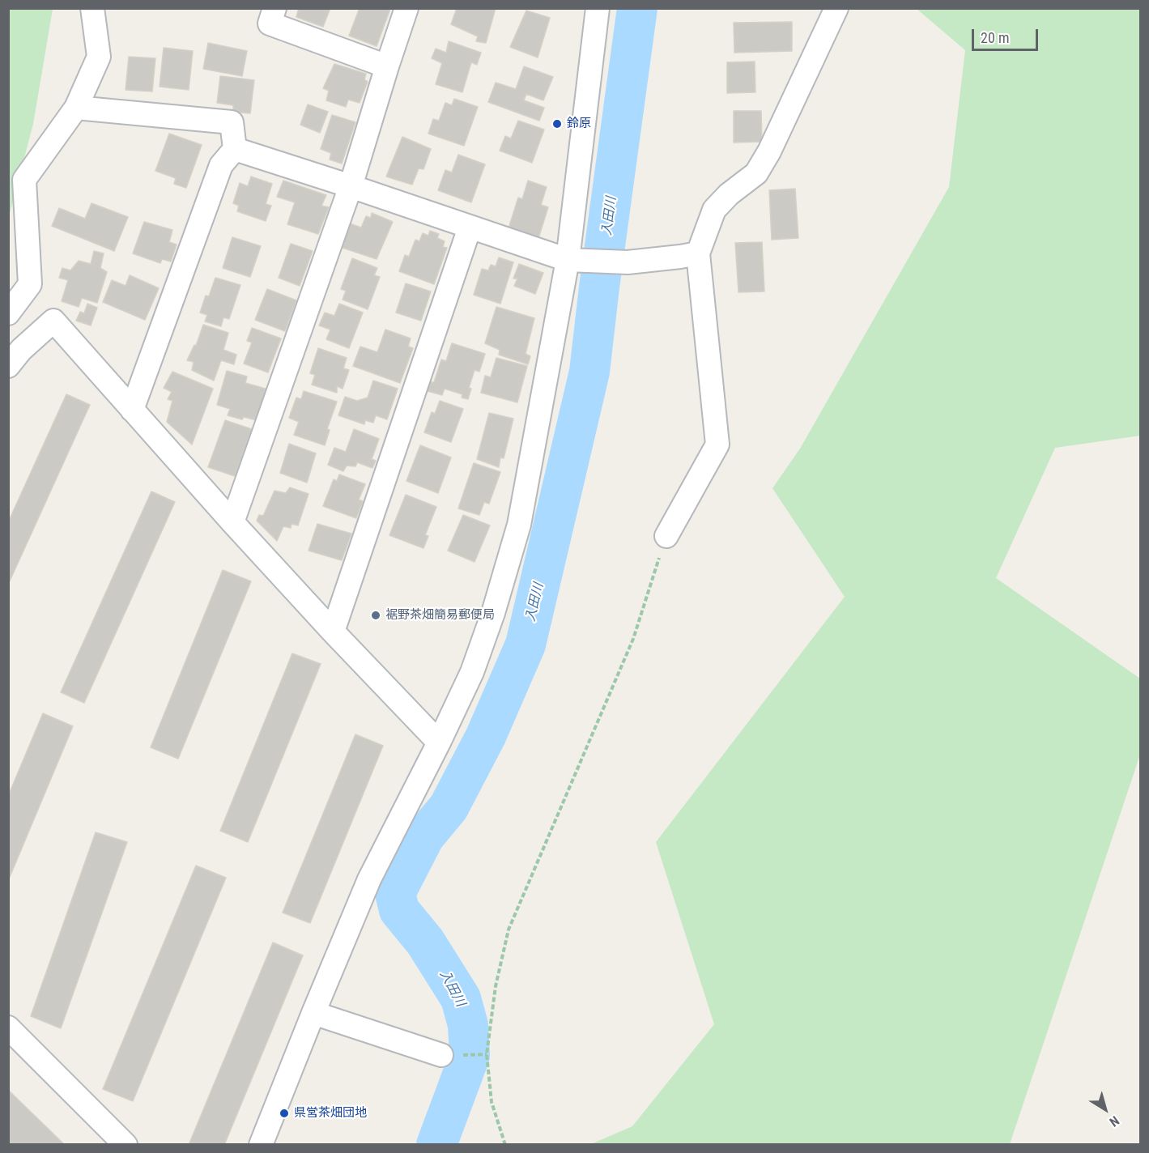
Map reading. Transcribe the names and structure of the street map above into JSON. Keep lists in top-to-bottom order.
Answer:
{
  "water": ["入田川"],
  "places": ["鈴原", "裾野茶畑簡易郵便局", "県営茶畑団地"],
  "scale_bar": "20 m",
  "north": "bottom right"
}
